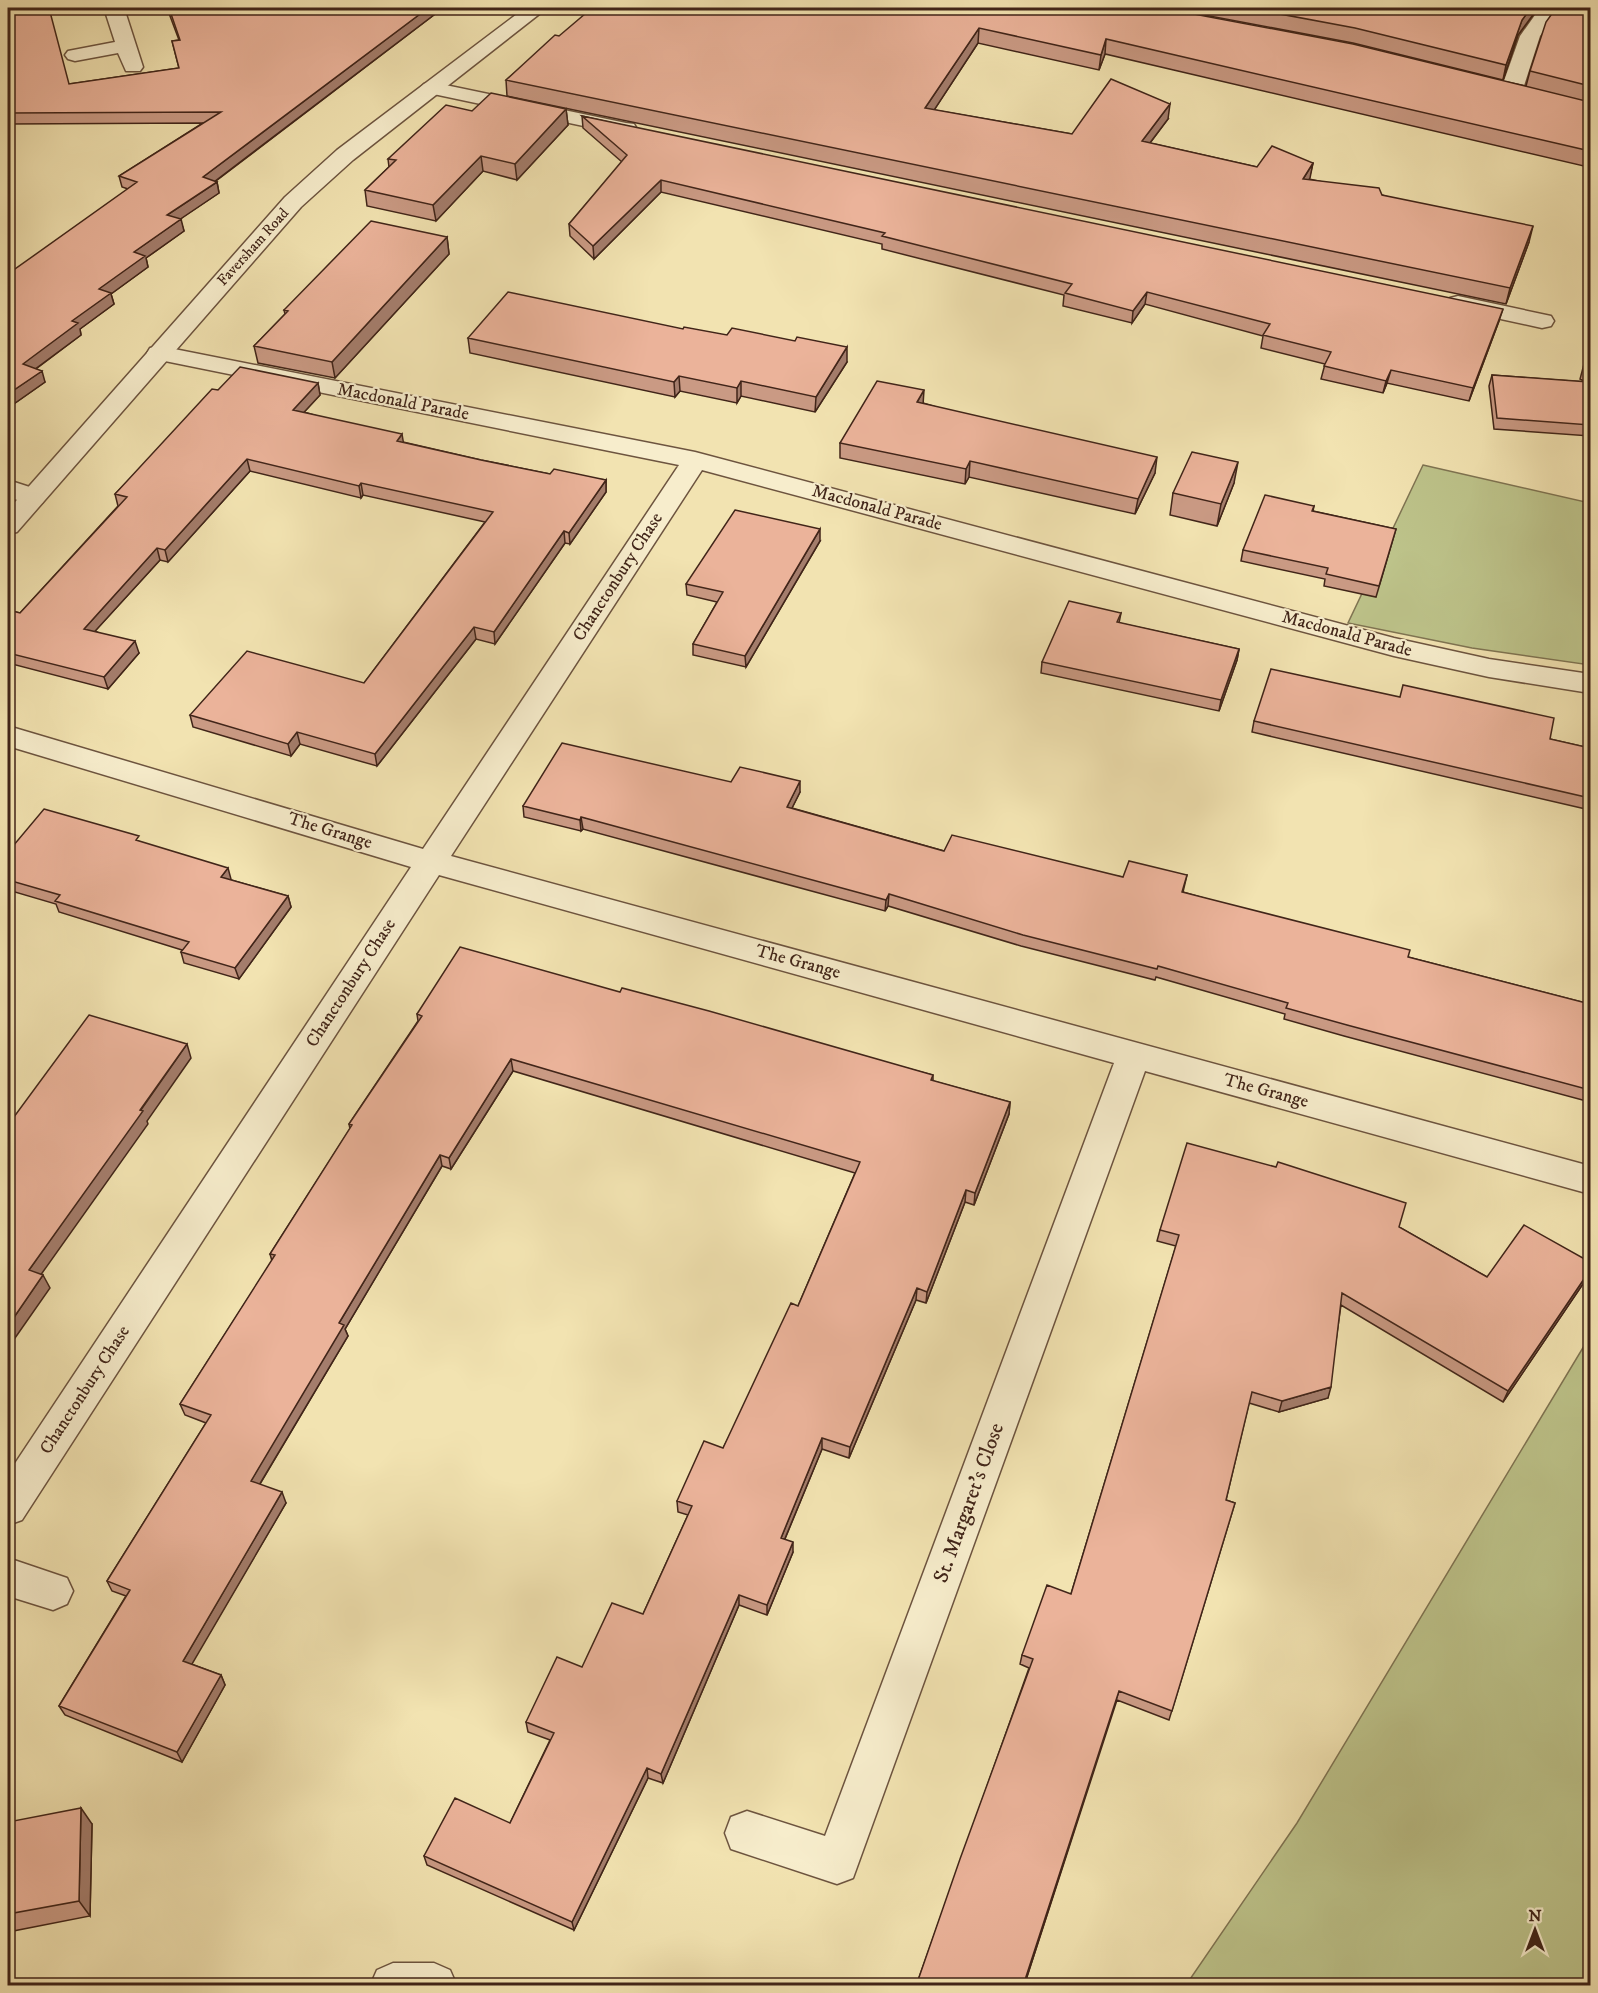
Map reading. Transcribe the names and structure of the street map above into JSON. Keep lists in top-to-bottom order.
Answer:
{
  "streets": {
    "street": [
      "Faversham Road",
      "Macdonald Parade",
      "Chanctonbury Chase",
      "The Grange",
      "St. Margaret's Close"
    ]
  },
  "crossings": [
    ["Faversham Road", "Macdonald Parade"],
    ["Macdonald Parade", "Chanctonbury Chase"],
    ["Chanctonbury Chase", "The Grange"],
    ["The Grange", "St. Margaret's Close"]
  ],
  "north": "top"
}
